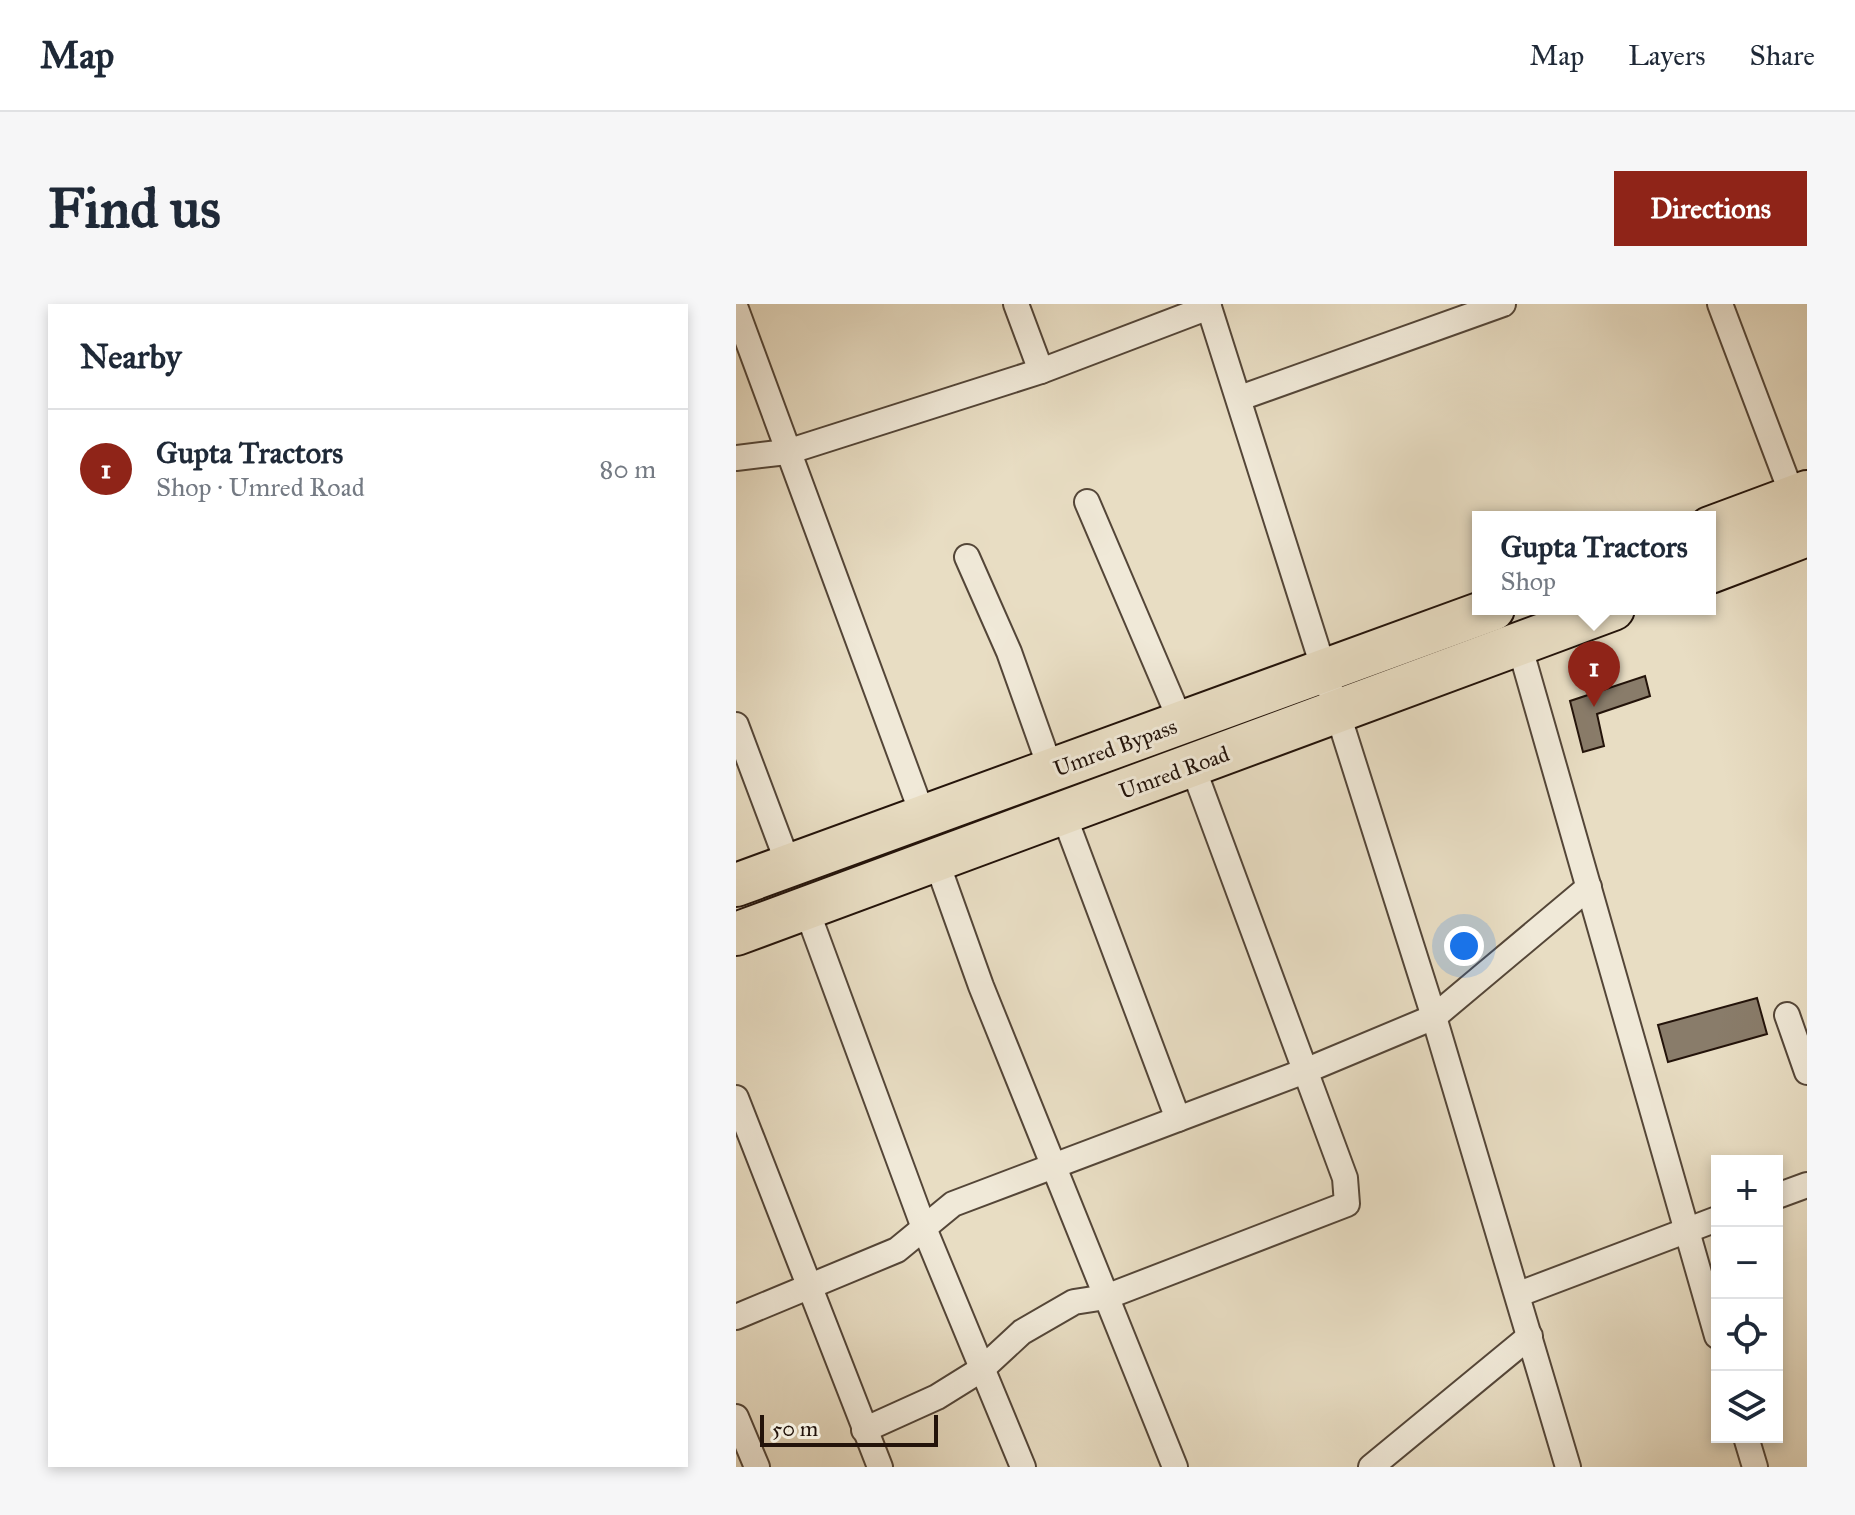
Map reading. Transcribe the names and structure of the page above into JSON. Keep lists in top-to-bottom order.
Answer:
{
  "streets": {
    "highway": ["Umred Bypass", "Umred Road"]
  },
  "scale_bar": "50 m",
  "page": {
    "header": "Map",
    "nav": ["Map", "Layers", "Share"],
    "buttons": "Directions",
    "title": "Find us",
    "heading": "Nearby",
    "list": [
      {
        "mark": "1",
        "name": "Gupta Tractors",
        "note": "Shop · Umred Road",
        "value": "80 m"
      }
    ],
    "popup": ["Gupta Tractors", "Shop"],
    "pins": "1",
    "map_buttons": ["+", "−"],
    "scale": "50 m"
  }
}
